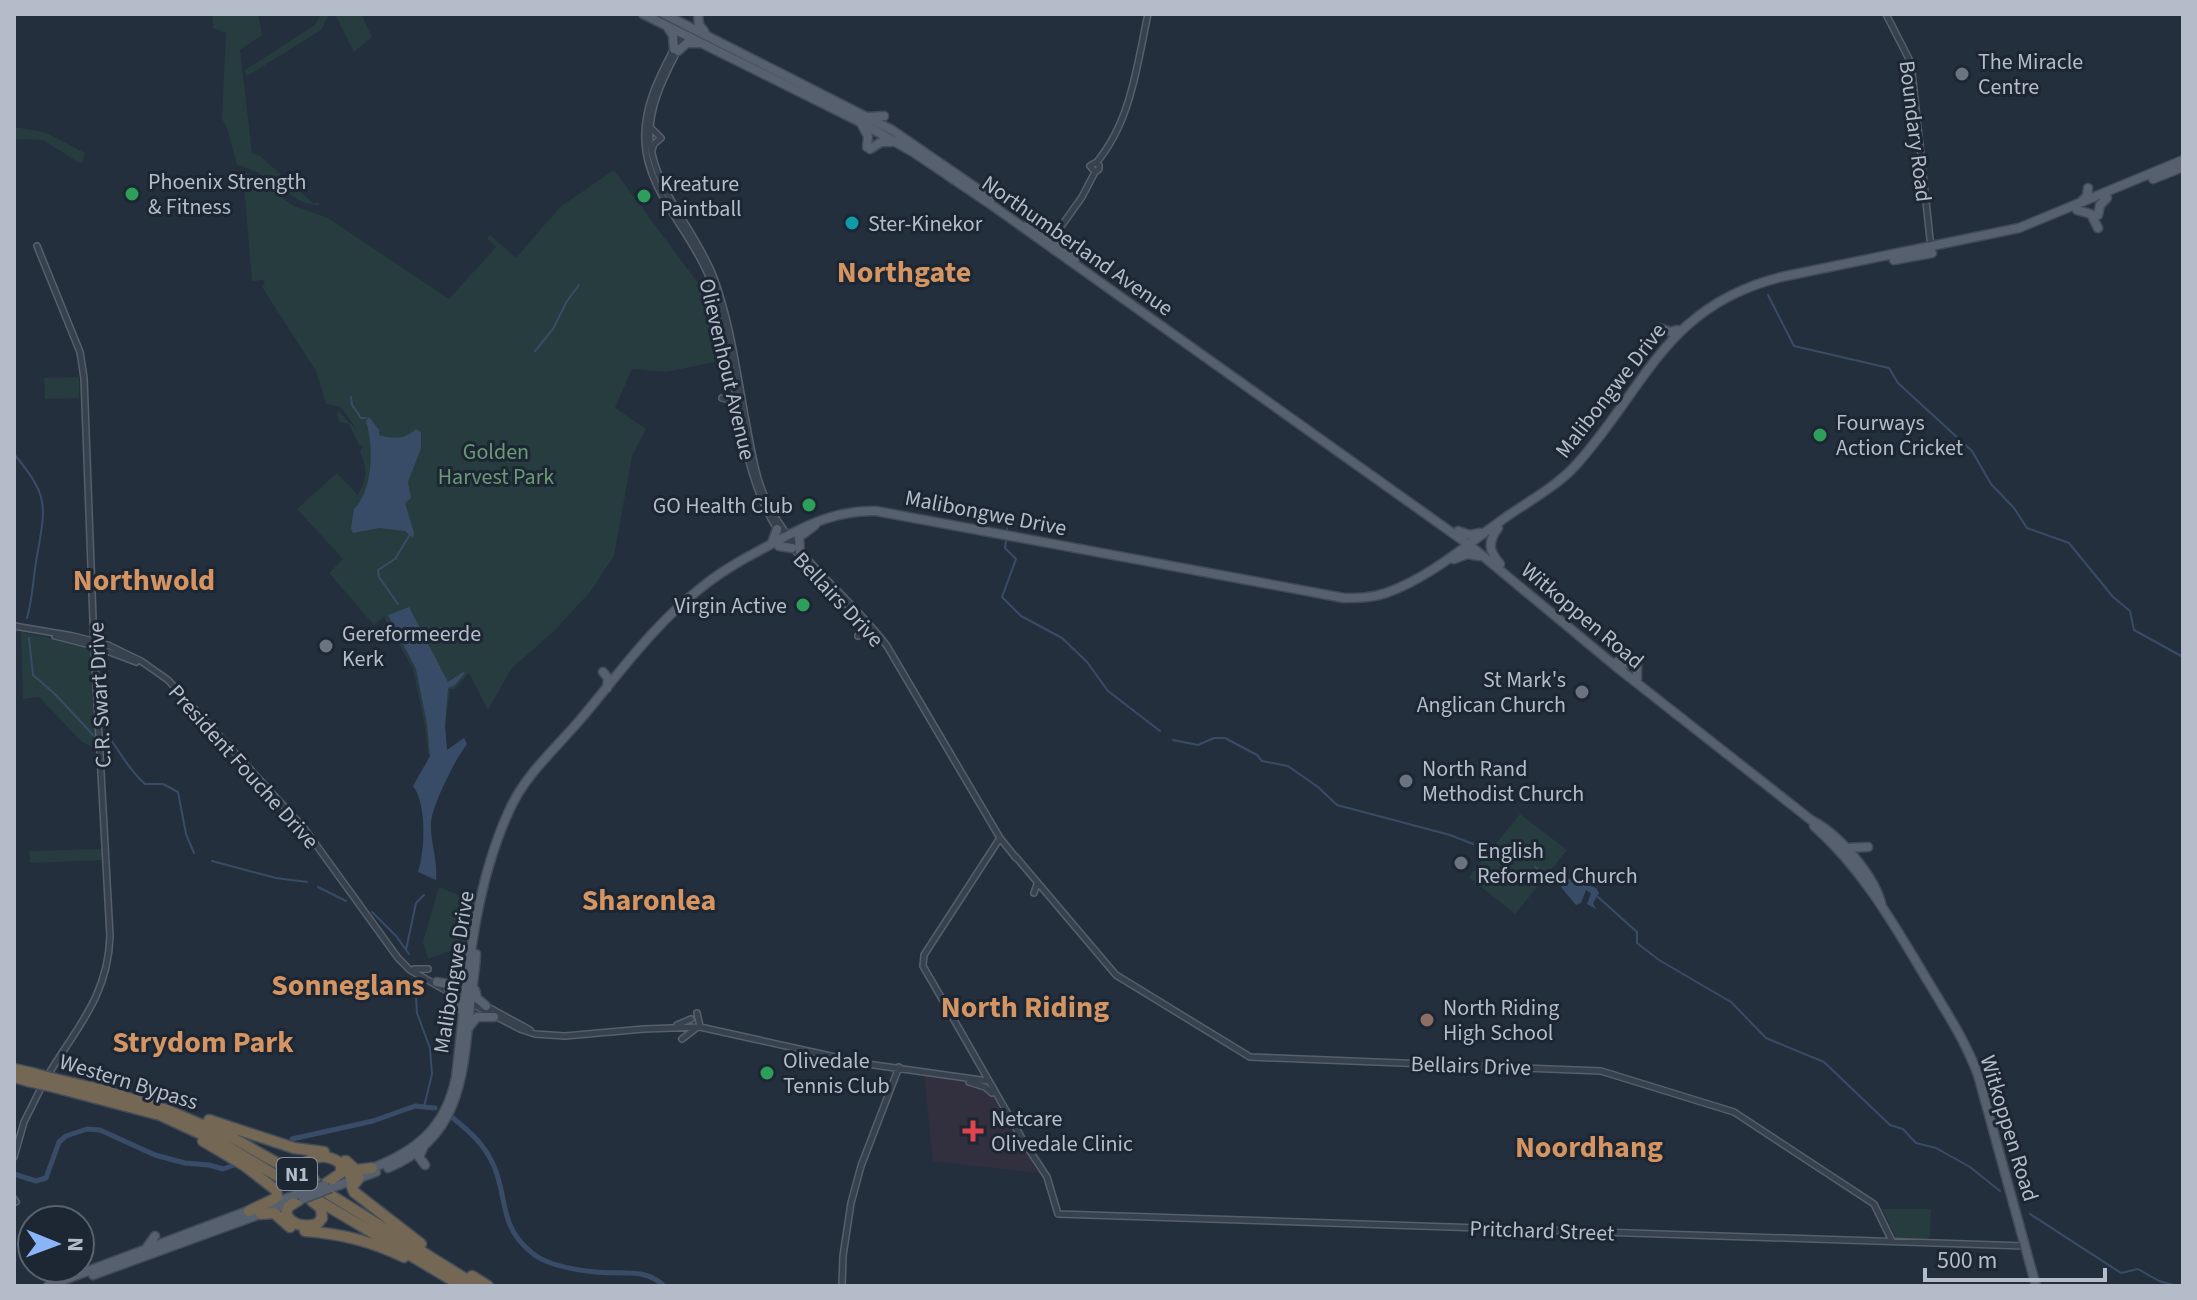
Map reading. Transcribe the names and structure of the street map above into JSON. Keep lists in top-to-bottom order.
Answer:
{
  "streets": {
    "highway": ["Western Bypass", "N1"],
    "main road": ["Northumberland Avenue", "Malibongwe Drive", "Witkoppen Road"],
    "street": [
      "Boundary Road",
      "Olievenhout Avenue",
      "Bellairs Drive",
      "C.R. Swart Drive",
      "President Fouche Drive",
      "Pritchard Street"
    ]
  },
  "crossings": [
    ["Boundary Road", "Malibongwe Drive"],
    ["Northumberland Avenue", "Olievenhout Avenue"],
    ["Northumberland Avenue", "Malibongwe Drive"],
    ["Northumberland Avenue", "Witkoppen Road"],
    ["Olievenhout Avenue", "Malibongwe Drive"],
    ["Olievenhout Avenue", "Bellairs Drive"],
    ["Malibongwe Drive", "Bellairs Drive"],
    ["Malibongwe Drive", "Witkoppen Road"],
    ["Malibongwe Drive", "President Fouche Drive"],
    ["Bellairs Drive", "Pritchard Street"],
    ["Witkoppen Road", "Pritchard Street"],
    ["C.R. Swart Drive", "President Fouche Drive"]
  ],
  "districts": [
    "Northgate",
    "Northwold",
    "Sharonlea",
    "Sonneglans",
    "North Riding",
    "Strydom Park",
    "Noordhang"
  ],
  "parks": ["Golden Harvest Park"],
  "places": {
    "other": [
      "The Miracle Centre",
      "Phoenix Strength & Fitness",
      "Kreature Paintball",
      "Ster-Kinekor",
      "Fourways Action Cricket",
      "GO Health Club",
      "Virgin Active",
      "Gereformeerde Kerk",
      "St Mark's Anglican Church",
      "North Rand Methodist Church",
      "English Reformed Church",
      "North Riding High School",
      "Olivedale Tennis Club"
    ],
    "health": ["Netcare Olivedale Clinic"]
  },
  "scale_bar": "500 m",
  "north": "right"
}
